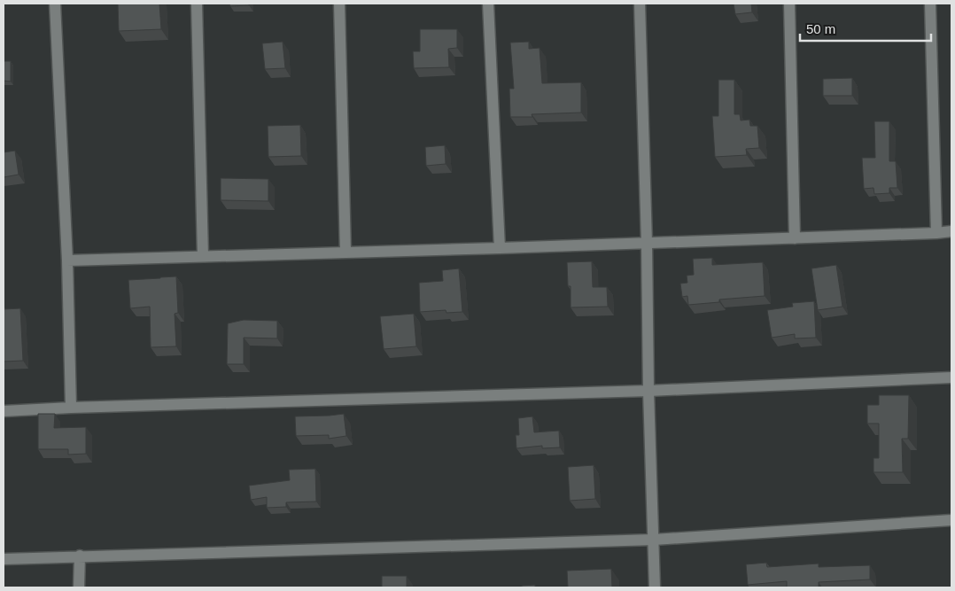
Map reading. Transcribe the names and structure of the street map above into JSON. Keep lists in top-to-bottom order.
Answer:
{
  "scale_bar": "50 m"
}
